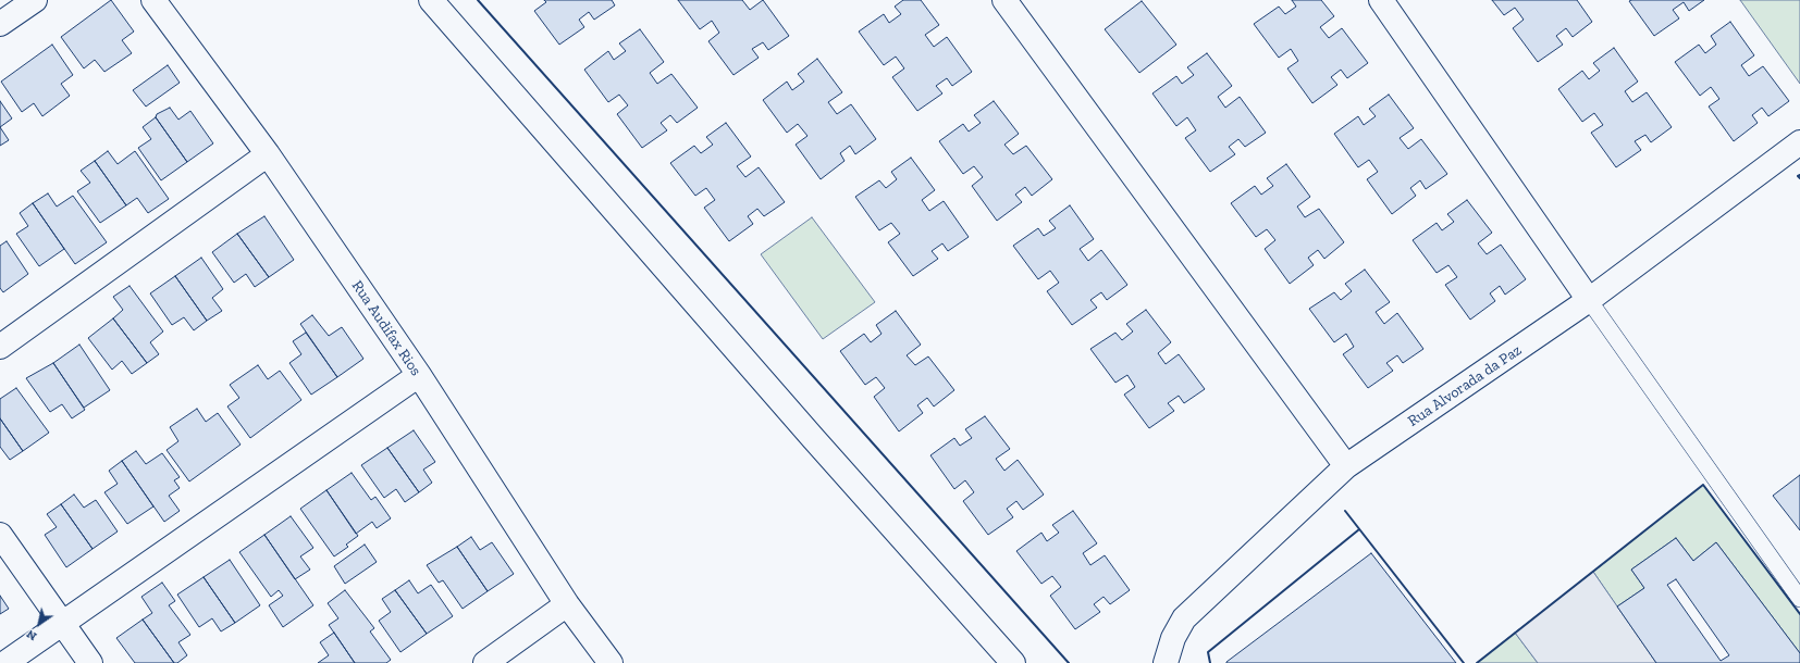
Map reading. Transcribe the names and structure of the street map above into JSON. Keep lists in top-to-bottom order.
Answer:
{
  "streets": {
    "street": ["Rua Audifax Rios", "Rua Alvorada da Paz"]
  },
  "north": "bottom left"
}
